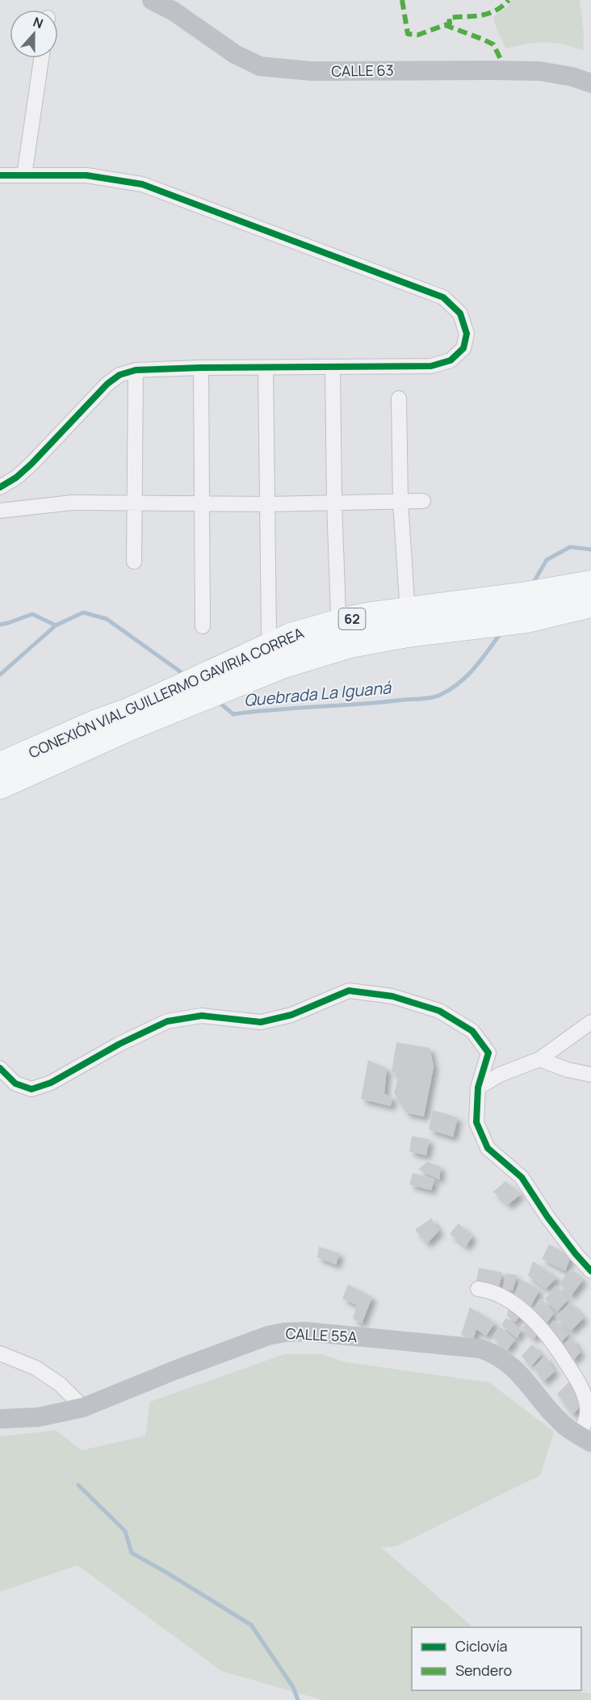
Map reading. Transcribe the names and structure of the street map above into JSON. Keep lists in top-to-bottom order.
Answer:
{
  "streets": {
    "highway": ["62", "CONEXIÓN VIAL GUILLERMO GAVIRIA CORREA"],
    "street": ["CALLE 63", "CALLE 55A"]
  },
  "water": ["Quebrada La Iguaná"],
  "legend": ["Ciclovía", "Sendero"],
  "north": "top"
}
